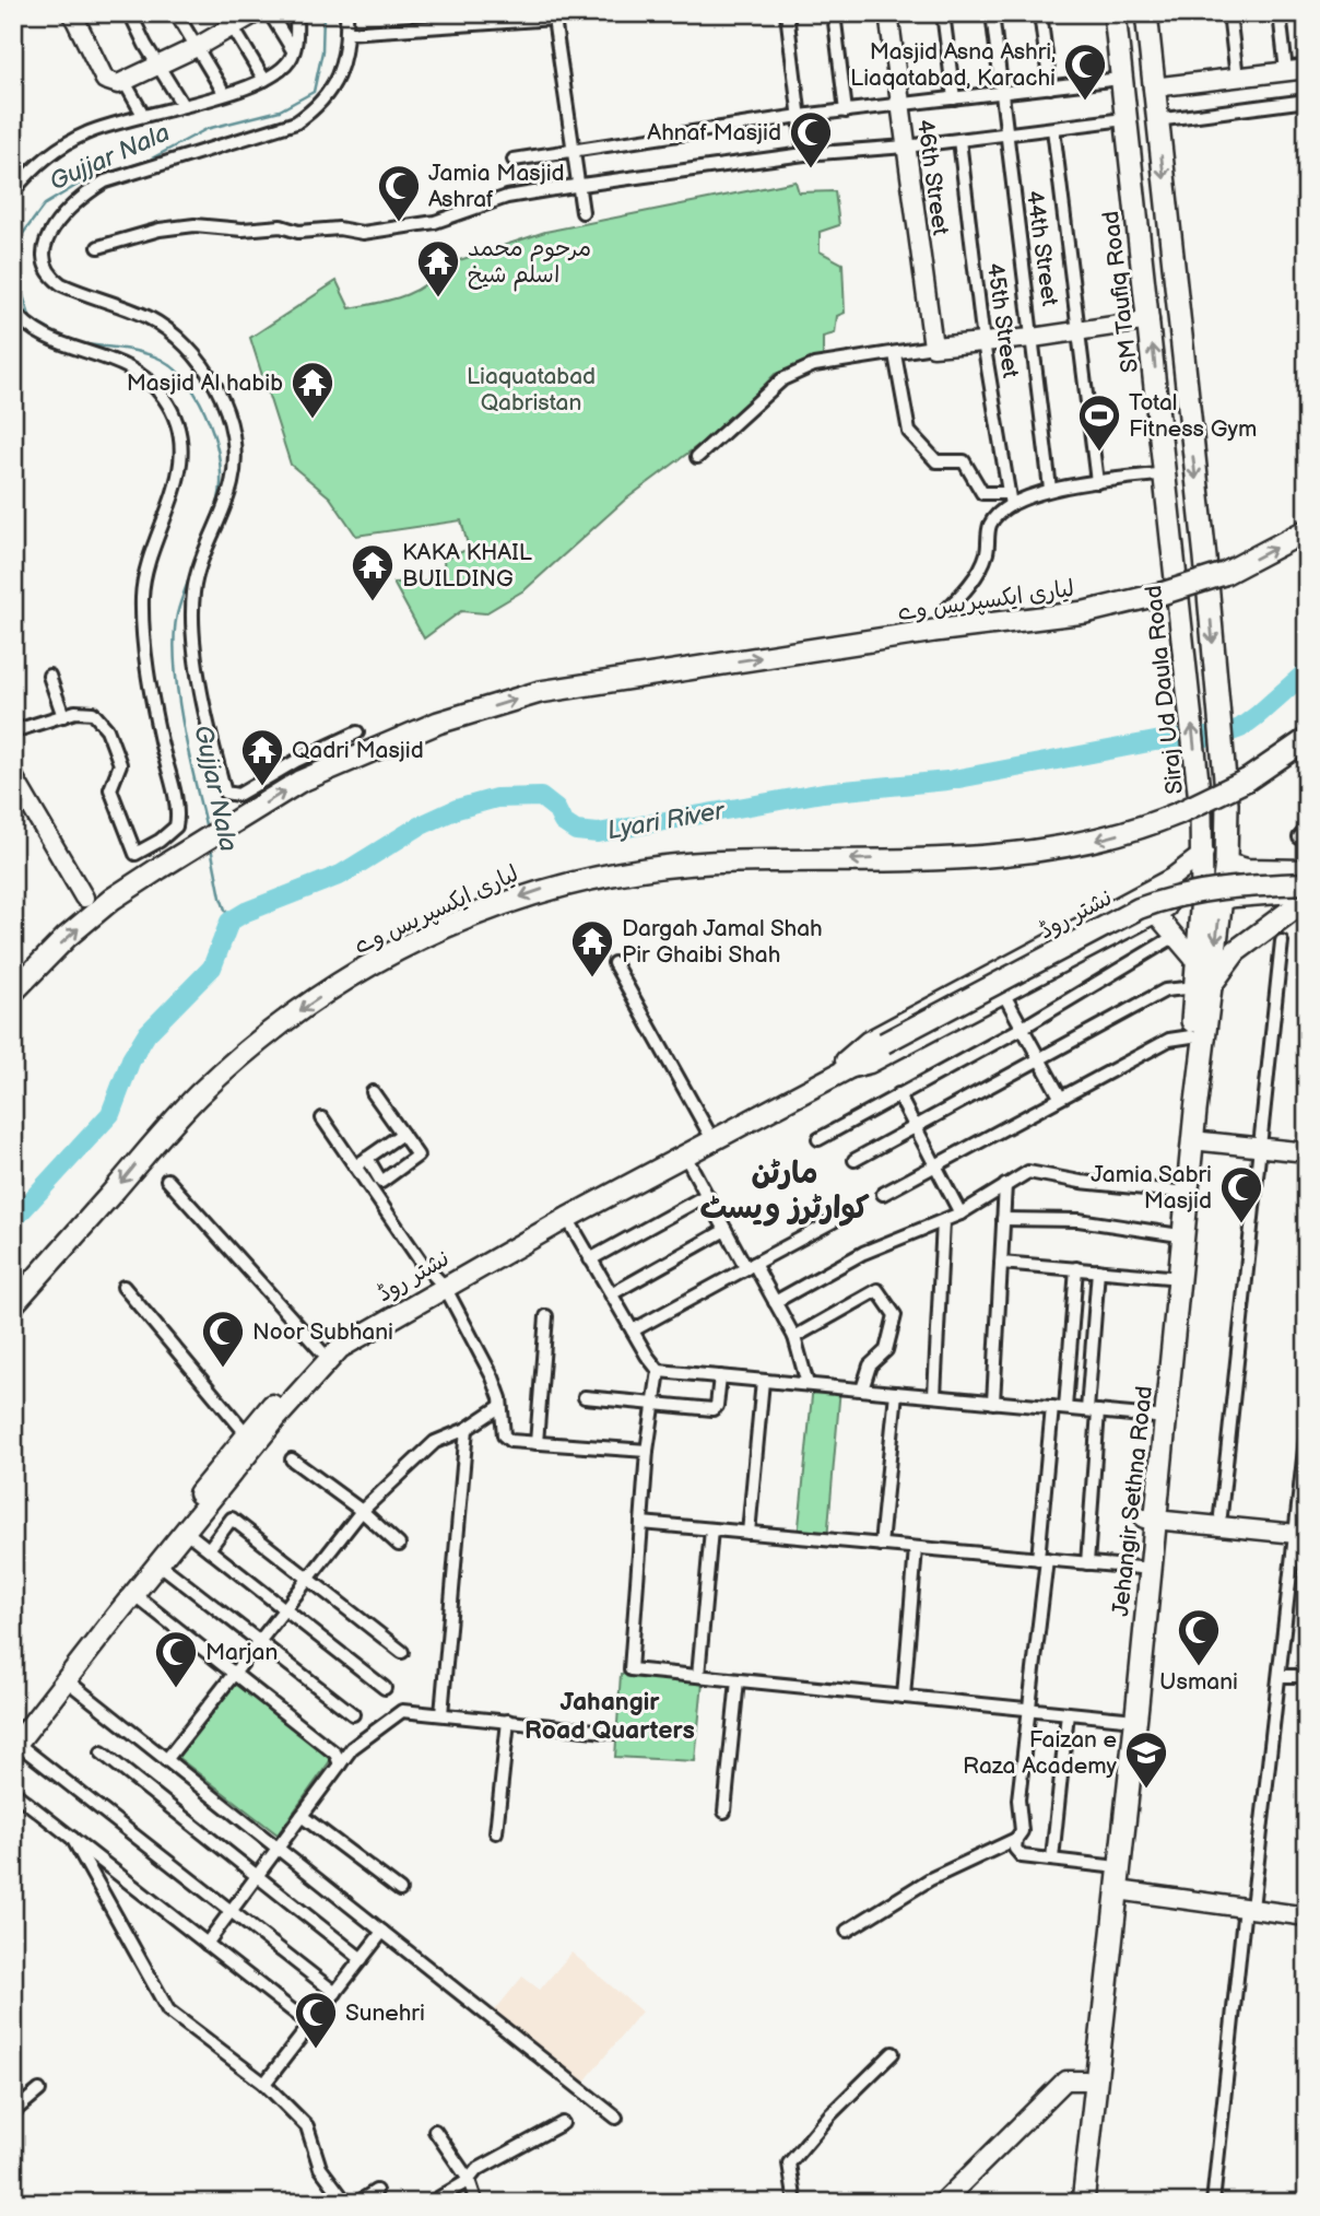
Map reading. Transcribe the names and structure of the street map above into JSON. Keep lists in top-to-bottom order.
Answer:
{
  "streets": {
    "highway": [
      "SM Taufiq Road",
      "لیاری ایکسپریس وے",
      "Siraj Ud Daula Road",
      "Jehangir Sethna Road"
    ],
    "main road": ["نشتر روڈ"],
    "street": ["46th Street", "44th Street", "45th Street"]
  },
  "crossings": [
    ["SM Taufiq Road", "Siraj Ud Daula Road"],
    ["Siraj Ud Daula Road", "Jehangir Sethna Road"],
    ["نشتر روڈ", "Jehangir Sethna Road"]
  ],
  "one_way": ["Siraj Ud Daula Road"],
  "districts": ["مارٹن کوارٹرز ویسٹ", "Jahangir Road Quarters"],
  "water": ["Gujjar Nala", "Lyari River"],
  "parks": ["Liaquatabad Qabristan"],
  "places": {
    "mosque": [
      "Masjid Asna Ashri, Liaqatabad, Karachi",
      "Ahnaf Masjid",
      "Jamia Masjid Ashraf",
      "Jamia Sabri Masjid",
      "Noor Subhani",
      "Usmani",
      "Marjan",
      "Sunehri"
    ],
    "temple": [
      "مرحوم محمد اسلم شیخ",
      "Masjid Al habib",
      "KAKA KHAIL BUILDING",
      "Qadri Masjid",
      "Dargah Jamal Shah Pir Ghaibi Shah"
    ],
    "sports": ["Total Fitness Gym"],
    "school or university": ["Faizan e Raza Academy"]
  }
}
